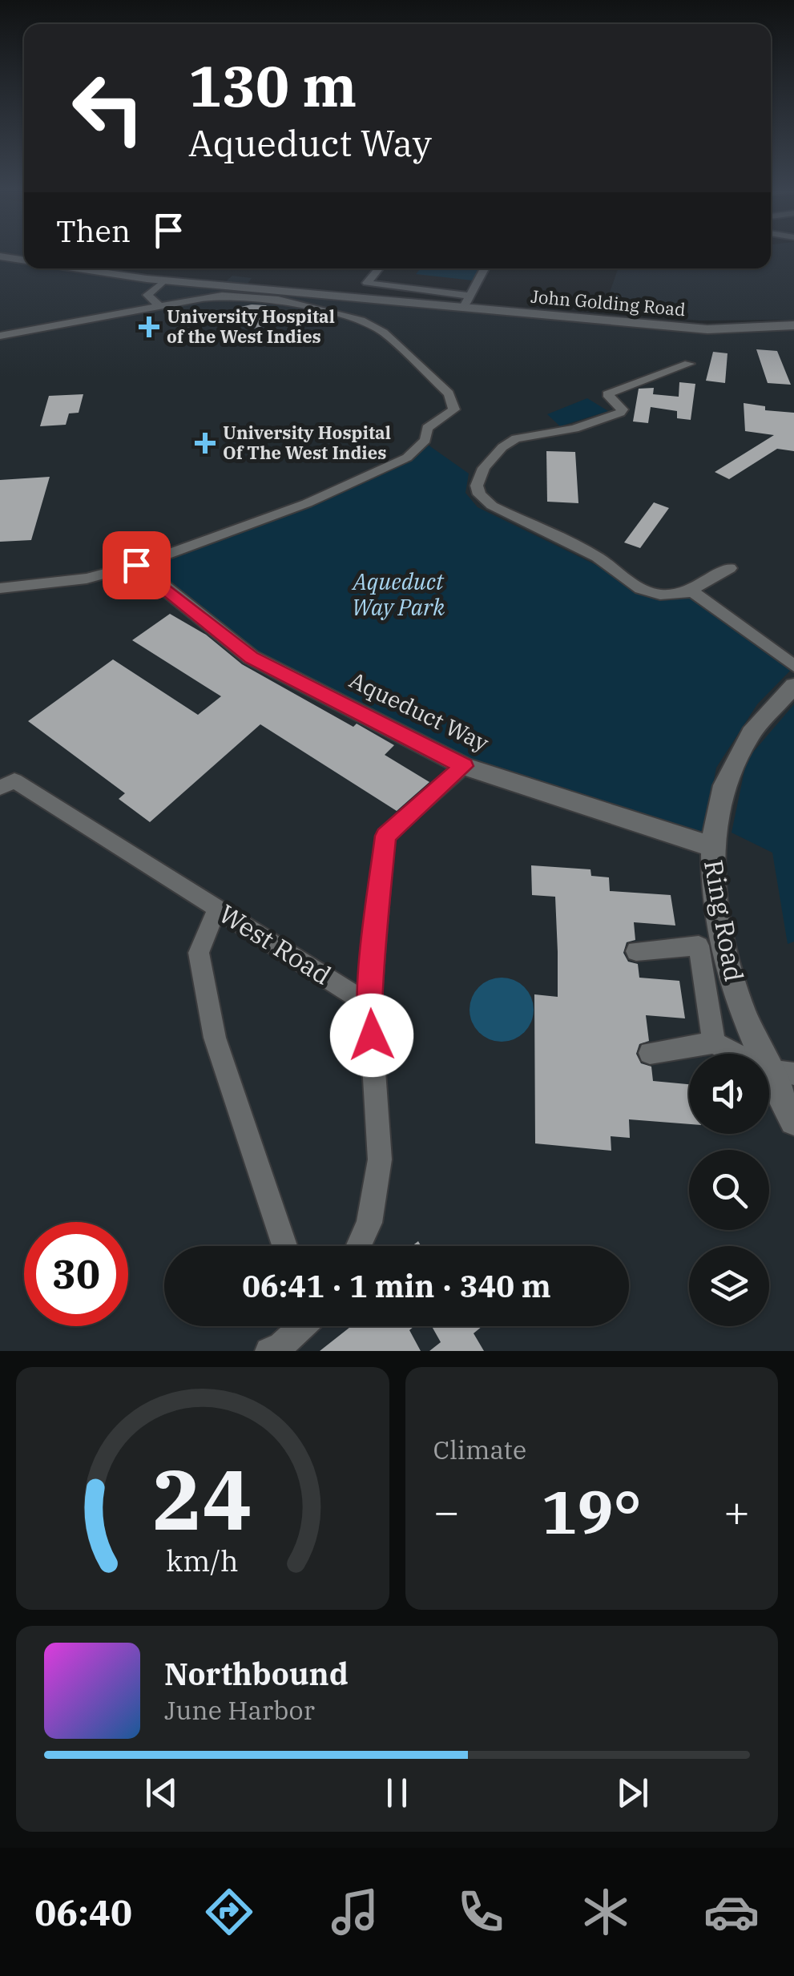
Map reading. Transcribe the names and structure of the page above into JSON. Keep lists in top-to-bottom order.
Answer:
{
  "streets": {
    "street": [
      "John Golding Road",
      "Aqueduct Way",
      "Ring Road",
      "West Road"
    ]
  },
  "crossings": [
    ["Aqueduct Way", "Ring Road"]
  ],
  "parks": ["Aqueduct Way Park"],
  "places": {
    "health": ["University Hospital of the West Indies", "University Hospital Of The West Indies"]
  },
  "page": {
    "turn": ["130 m", "Aqueduct Way"],
    "then": "Then",
    "limit": "30",
    "trip": "06:41 · 1 min · 340 m",
    "tile": "Climate",
    "heat": ["−", "19°", "+"],
    "song": ["Northbound", "June Harbor"],
    "tabs": "06:40",
    "gauge": ["24", "km/h"]
  }
}
